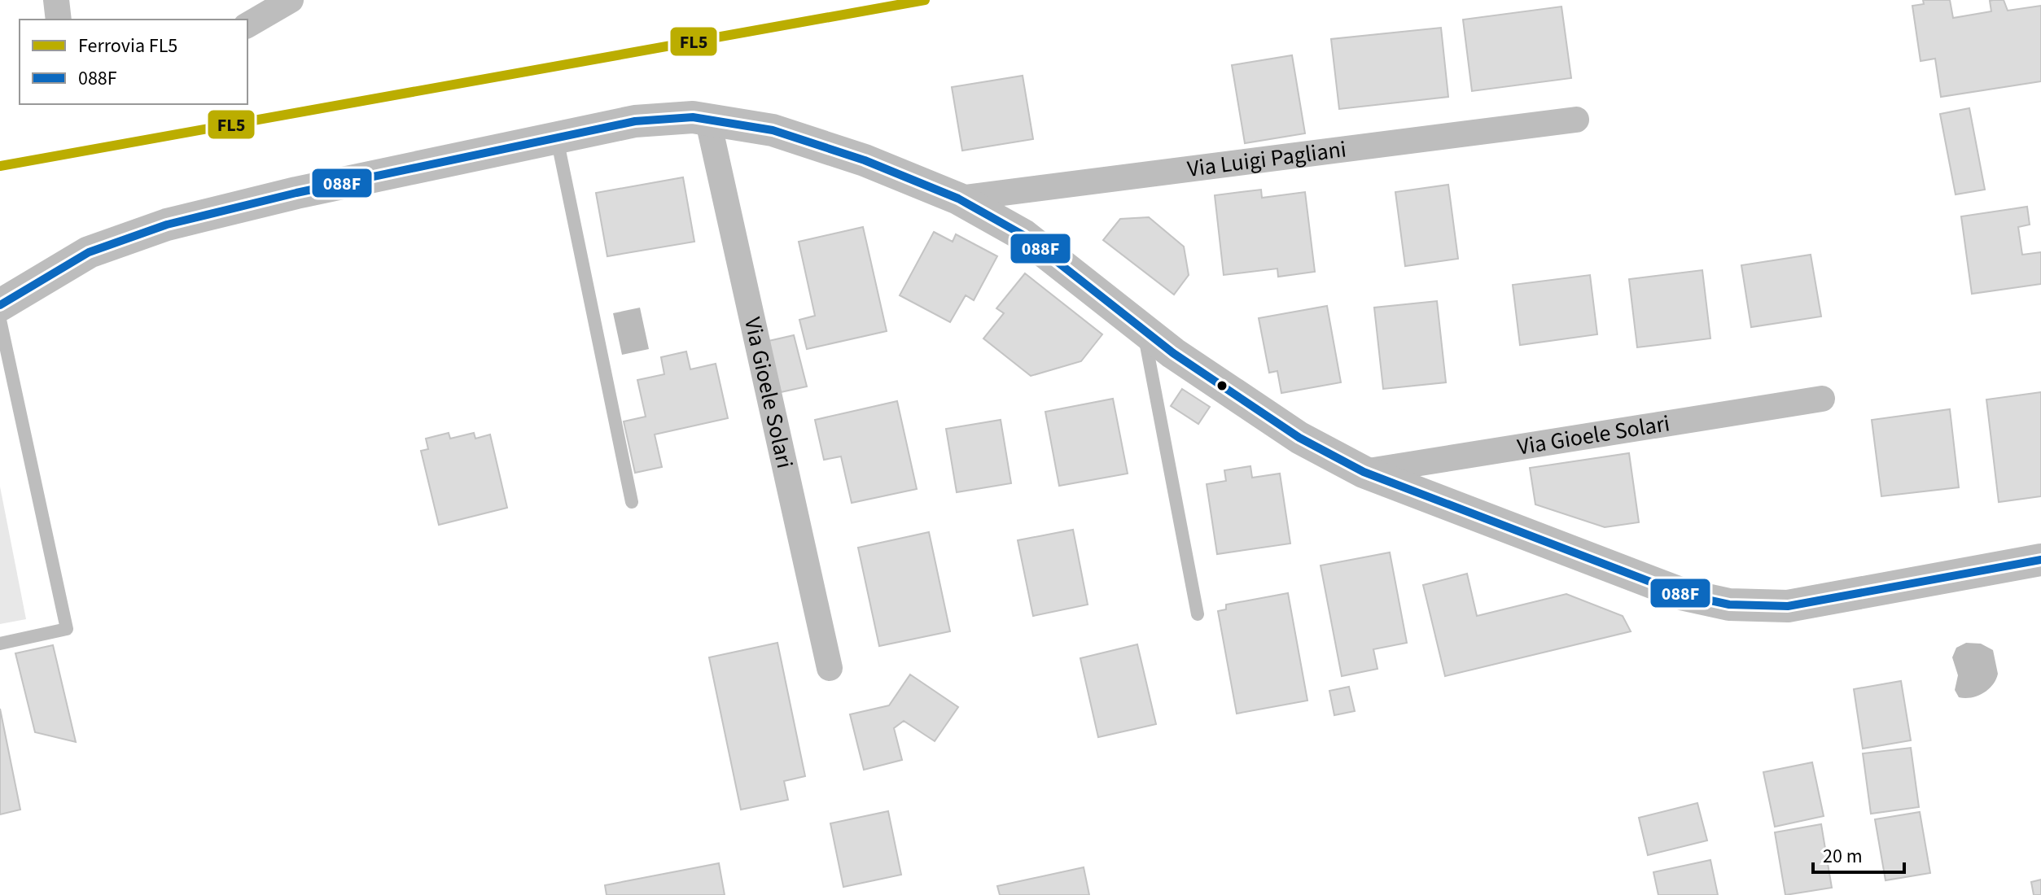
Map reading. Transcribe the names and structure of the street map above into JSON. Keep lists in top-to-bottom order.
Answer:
{
  "streets": {
    "street": ["Via Luigi Pagliani", "Via Gioele Solari"]
  },
  "lines": ["rail line FL5", "transit line 088F"],
  "legend": ["Ferrovia FL5", "088F"],
  "scale_bar": "20 m"
}
